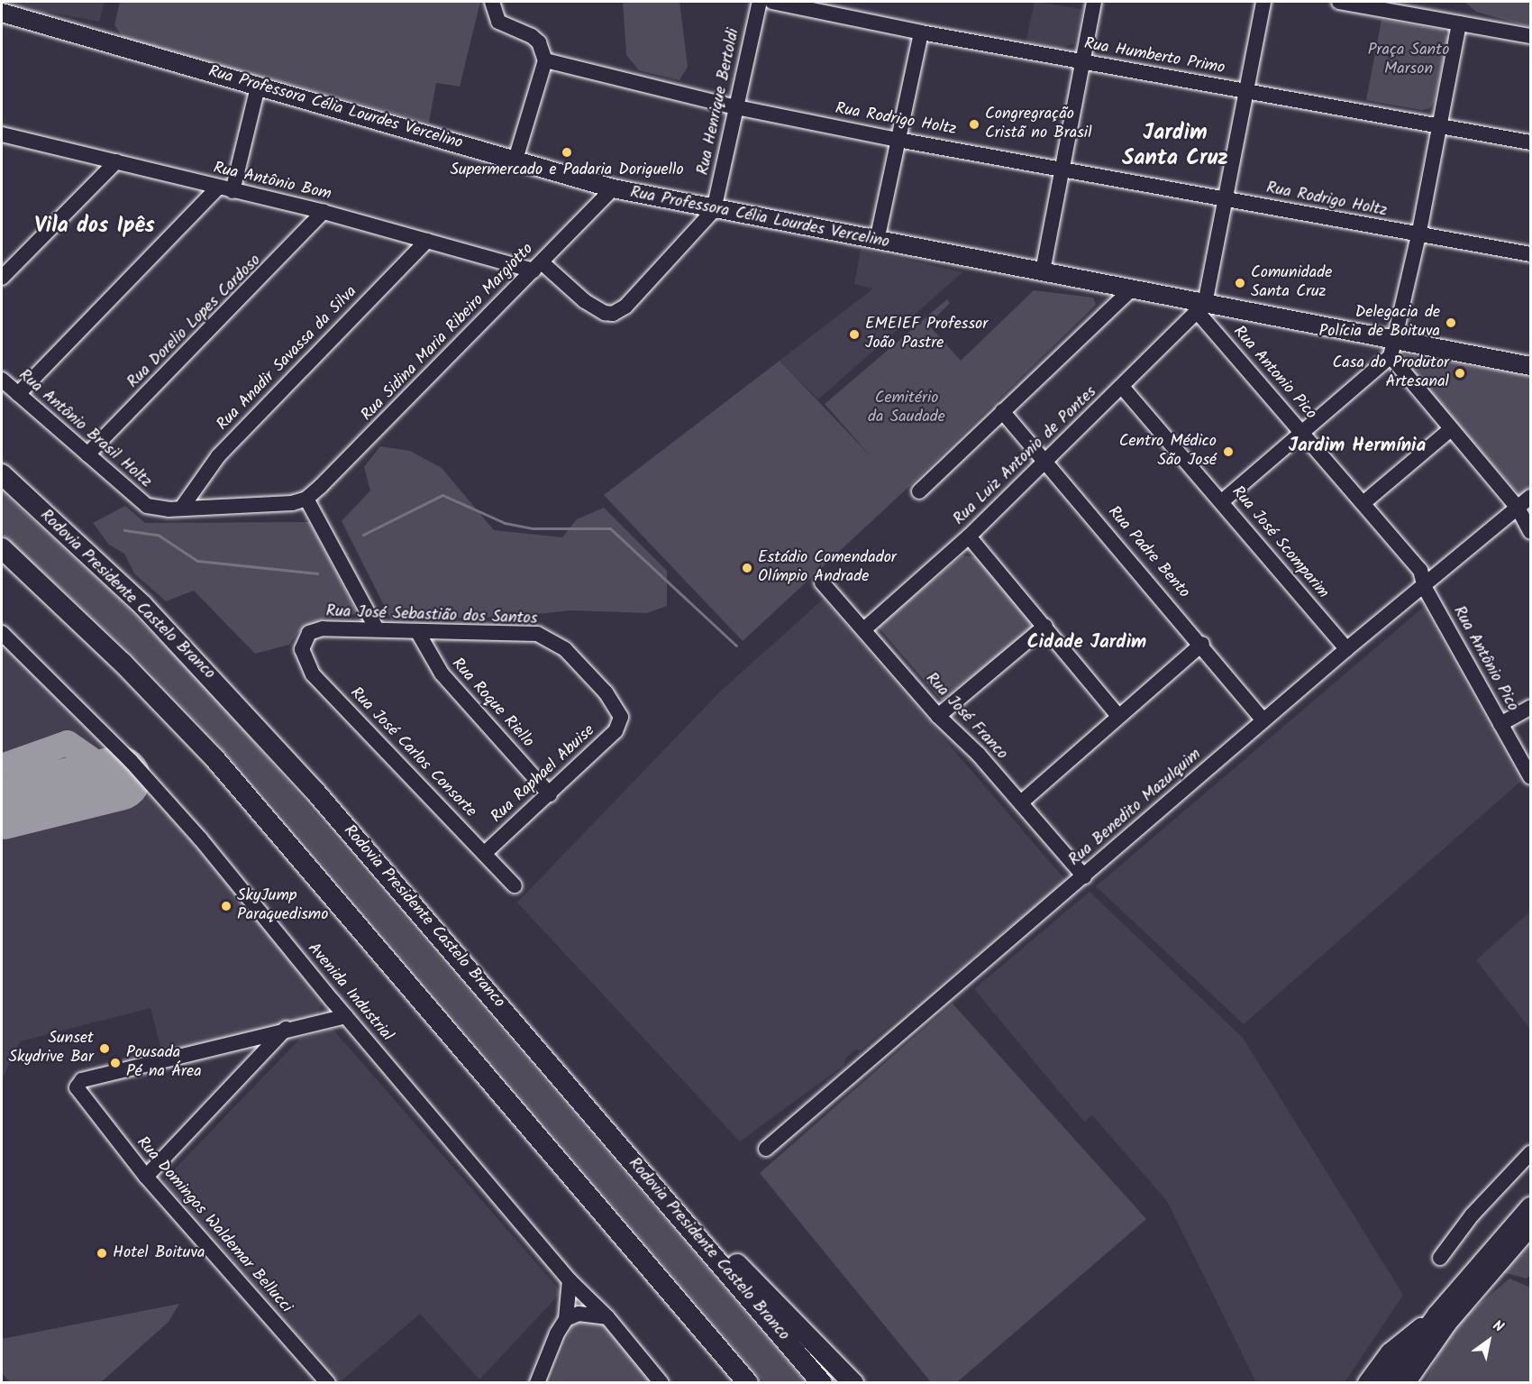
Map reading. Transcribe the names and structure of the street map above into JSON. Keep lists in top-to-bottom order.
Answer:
{
  "streets": {
    "highway": ["Rodovia Presidente Castelo Branco"],
    "main road": ["Rua Professora Célia Lourdes Vercelino"],
    "street": [
      "Rua Humberto Primo",
      "Rua Henrique Bertoldi",
      "Rua Rodrigo Holtz",
      "Rua Antônio Bom",
      "Rua Dorelio Lopes Cardoso",
      "Rua Sidina Maria Ribeiro Margiotto",
      "Rua Anadir Savassa da Silva",
      "Rua Antonio Pico",
      "Rua Antônio Brasil Holtz",
      "Rua Luiz Antonio de Pontes",
      "Rua José Scomparim",
      "Rua Padre Bento",
      "Rua José Sebastião dos Santos",
      "Rua Antônio Pico",
      "Rua Roque Riello",
      "Rua José Franco",
      "Rua José Carlos Consorte",
      "Rua Raphael Abuise",
      "Rua Benedito Mazulquim",
      "Avenida Industrial",
      "Rua Domingos Waldemar Bellucci"
    ]
  },
  "crossings": [
    ["Rua Henrique Bertoldi", "Rua Professora Célia Lourdes Vercelino"],
    ["Rua Henrique Bertoldi", "Rua Rodrigo Holtz"],
    ["Rua Professora Célia Lourdes Vercelino", "Rua Sidina Maria Ribeiro Margiotto"],
    ["Rua Professora Célia Lourdes Vercelino", "Rua Antonio Pico"],
    ["Rua Professora Célia Lourdes Vercelino", "Rua Luiz Antonio de Pontes"],
    ["Rua Antônio Bom", "Rua Dorelio Lopes Cardoso"],
    ["Rua Antônio Bom", "Rua Sidina Maria Ribeiro Margiotto"],
    ["Rua Antônio Bom", "Rua Anadir Savassa da Silva"],
    ["Rua Dorelio Lopes Cardoso", "Rua Antônio Brasil Holtz"],
    ["Rua Sidina Maria Ribeiro Margiotto", "Rua Antônio Brasil Holtz"],
    ["Rua Anadir Savassa da Silva", "Rua Antônio Brasil Holtz"],
    ["Rua Antonio Pico", "Rua Luiz Antonio de Pontes"],
    ["Rua Antonio Pico", "Rua Antônio Pico"],
    ["Rua Antonio Pico", "Rua Benedito Mazulquim"],
    ["Rua Luiz Antonio de Pontes", "Rua José Scomparim"],
    ["Rua Luiz Antonio de Pontes", "Rua Padre Bento"],
    ["Rua Luiz Antonio de Pontes", "Rua José Franco"],
    ["Rua José Scomparim", "Rua Benedito Mazulquim"],
    ["Rua Padre Bento", "Rua Benedito Mazulquim"],
    ["Rua José Sebastião dos Santos", "Rua Roque Riello"],
    ["Rua José Sebastião dos Santos", "Rua José Carlos Consorte"],
    ["Rua José Sebastião dos Santos", "Rua Raphael Abuise"],
    ["Rua Antônio Pico", "Rua Benedito Mazulquim"],
    ["Rua Roque Riello", "Rua Raphael Abuise"],
    ["Rua José Franco", "Rua Benedito Mazulquim"],
    ["Rua José Carlos Consorte", "Rua Raphael Abuise"]
  ],
  "districts": [
    "Jardim Santa Cruz",
    "Vila dos Ipês",
    "Jardim Hermínia",
    "Cidade Jardim"
  ],
  "parks": ["Praça Santo Marson", "Cemitério da Saudade"],
  "places": [
    "Congregração Cristã no Brasil",
    "Supermercado e Padaria Doriguello",
    "Comunidade Santa Cruz",
    "Delegacia de Polícia de Boituva",
    "EMEIEF Professor João Pastre",
    "Casa do Produtor Artesanal",
    "Centro Médico São José",
    "Estádio Comendador Olímpio Andrade",
    "SkyJump Paraquedismo",
    "Sunset Skydrive Bar",
    "Pousada Pé na Área",
    "Hotel Boituva"
  ],
  "north": "top right"
}
